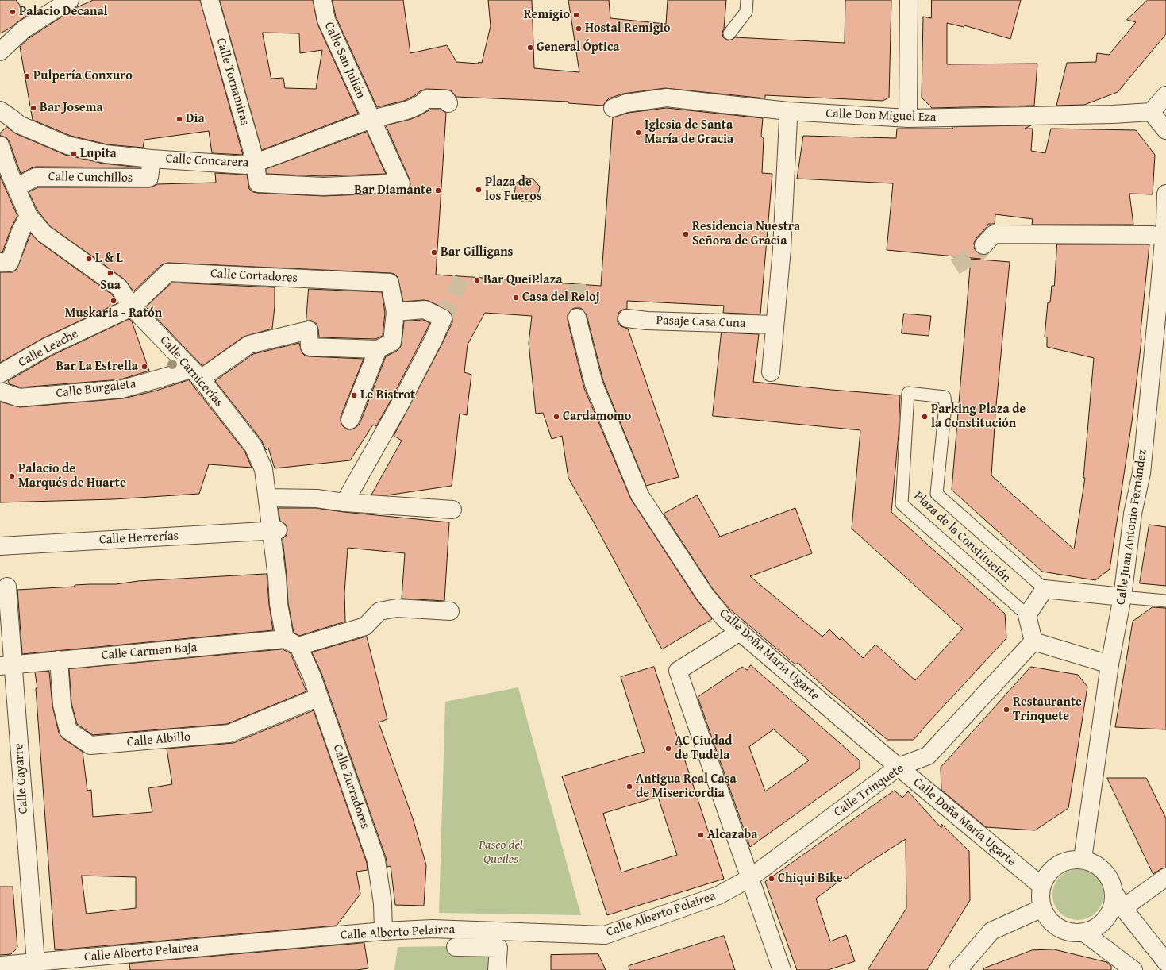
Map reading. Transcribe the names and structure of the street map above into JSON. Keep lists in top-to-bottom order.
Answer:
{
  "streets": {
    "street": [
      "Calle San Julián",
      "Calle Tornamiras",
      "Calle Don Miguel Eza",
      "Calle Concarera",
      "Calle Cunchillos",
      "Calle Cortadores",
      "Pasaje Casa Cuna",
      "Calle Leache",
      "Calle Carnicerías",
      "Calle Burgaleta",
      "Calle Juan Antonio Fernández",
      "Calle Herrerías",
      "Calle Carmen Baja",
      "Calle Doña María Ugarte",
      "Calle Albillo",
      "Calle Gayarre",
      "Calle Zurradores",
      "Calle Trinquete",
      "Calle Alberto Pelairea"
    ],
    "lane": ["Plaza de la Constitución"]
  },
  "crossings": [
    ["Calle San Julián", "Calle Tornamiras"],
    ["Calle San Julián", "Calle Concarera"],
    ["Calle Tornamiras", "Calle Concarera"],
    ["Calle Concarera", "Calle Cunchillos"],
    ["Calle Cunchillos", "Calle Carnicerías"],
    ["Calle Cortadores", "Calle Leache"],
    ["Calle Cortadores", "Calle Carnicerías"],
    ["Calle Leache", "Calle Carnicerías"],
    ["Calle Carnicerías", "Calle Burgaleta"],
    ["Calle Carnicerías", "Calle Zurradores"],
    ["Calle Juan Antonio Fernández", "Calle Doña María Ugarte"],
    ["Calle Herrerías", "Calle Zurradores"],
    ["Calle Carmen Baja", "Calle Albillo"],
    ["Calle Carmen Baja", "Calle Gayarre"],
    ["Calle Carmen Baja", "Calle Zurradores"],
    ["Calle Doña María Ugarte", "Calle Trinquete"],
    ["Calle Albillo", "Calle Zurradores"],
    ["Calle Gayarre", "Calle Alberto Pelairea"],
    ["Calle Zurradores", "Calle Alberto Pelairea"],
    ["Calle Trinquete", "Calle Alberto Pelairea"]
  ],
  "parks": ["Paseo del Queiles"],
  "places": [
    "Palacio Decanal",
    "Remigio",
    "Hostal Remigio",
    "General Óptica",
    "Pulpería Conxuro",
    "Bar Josema",
    "Dia",
    "Iglesia de Santa María de Gracia",
    "Lupita",
    "Plaza de los Fueros",
    "Bar Diamante",
    "Residencia Nuestra Señora de Gracia",
    "Bar Gilligans",
    "L & L",
    "Sua",
    "Bar QueiPlaza",
    "Casa del Reloj",
    "Muskaria - Ratón",
    "Bar La Estrella",
    "Le Bistrot",
    "Cardamomo",
    "Parking Plaza de la Constitución",
    "Palacio de Marqués de Huarte",
    "Restaurante Trinquete",
    "AC Ciudad de Tudela",
    "Antigua Real Casa de Misericordia",
    "Alcazaba",
    "Chiqui Bike"
  ]
}
